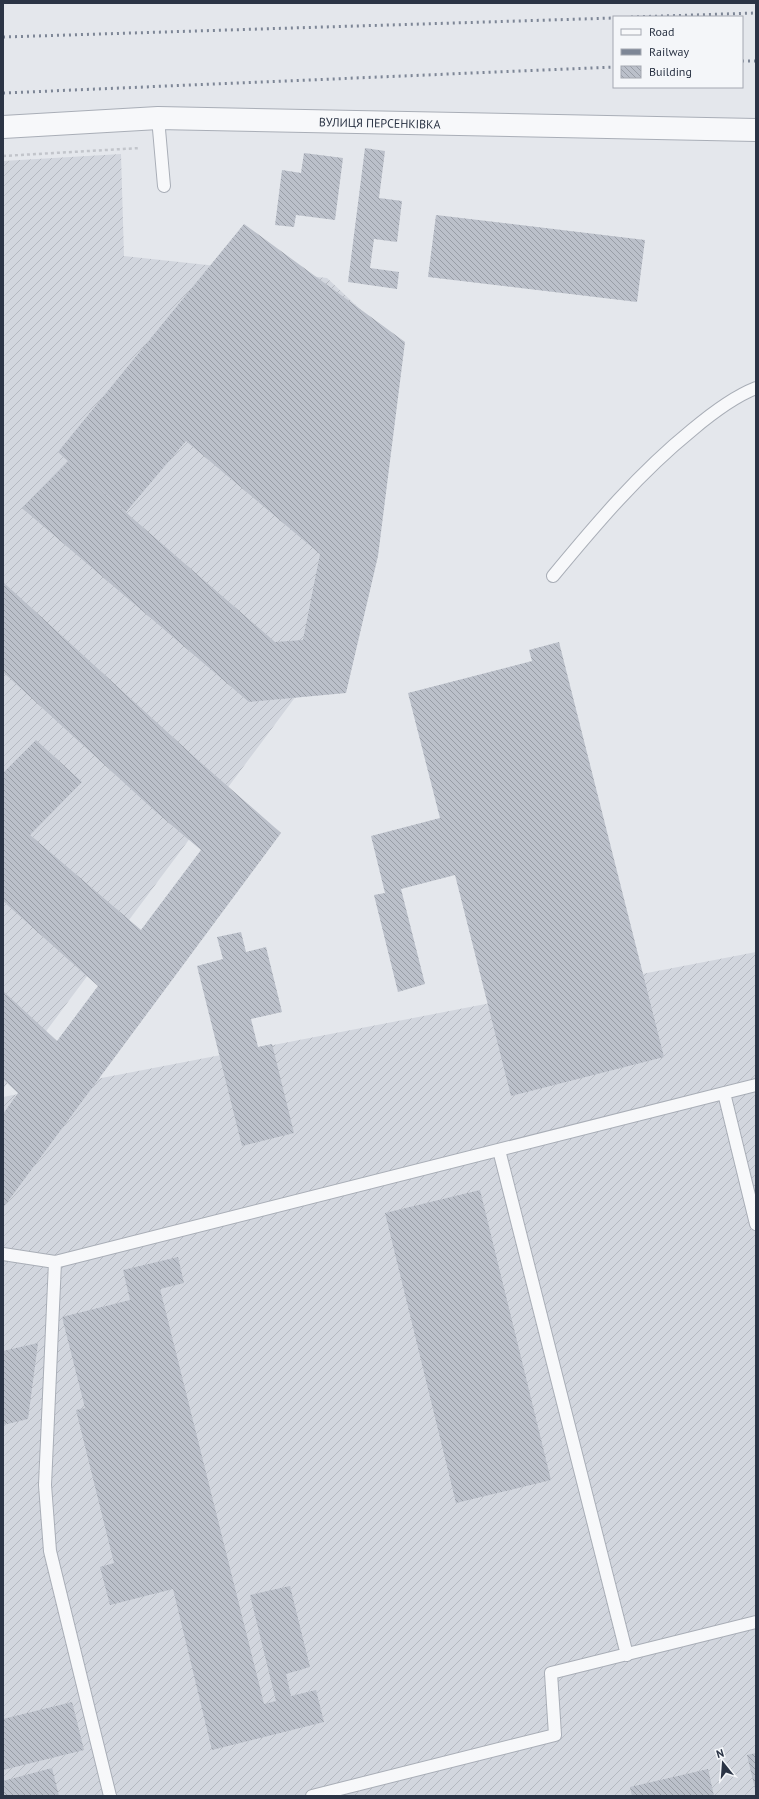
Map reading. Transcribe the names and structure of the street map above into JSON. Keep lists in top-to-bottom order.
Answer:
{
  "streets": {
    "street": ["ВУЛИЦЯ ПЕРСЕНКІВКА"]
  },
  "legend": ["Road", "Railway", "Building"],
  "north": "top"
}
